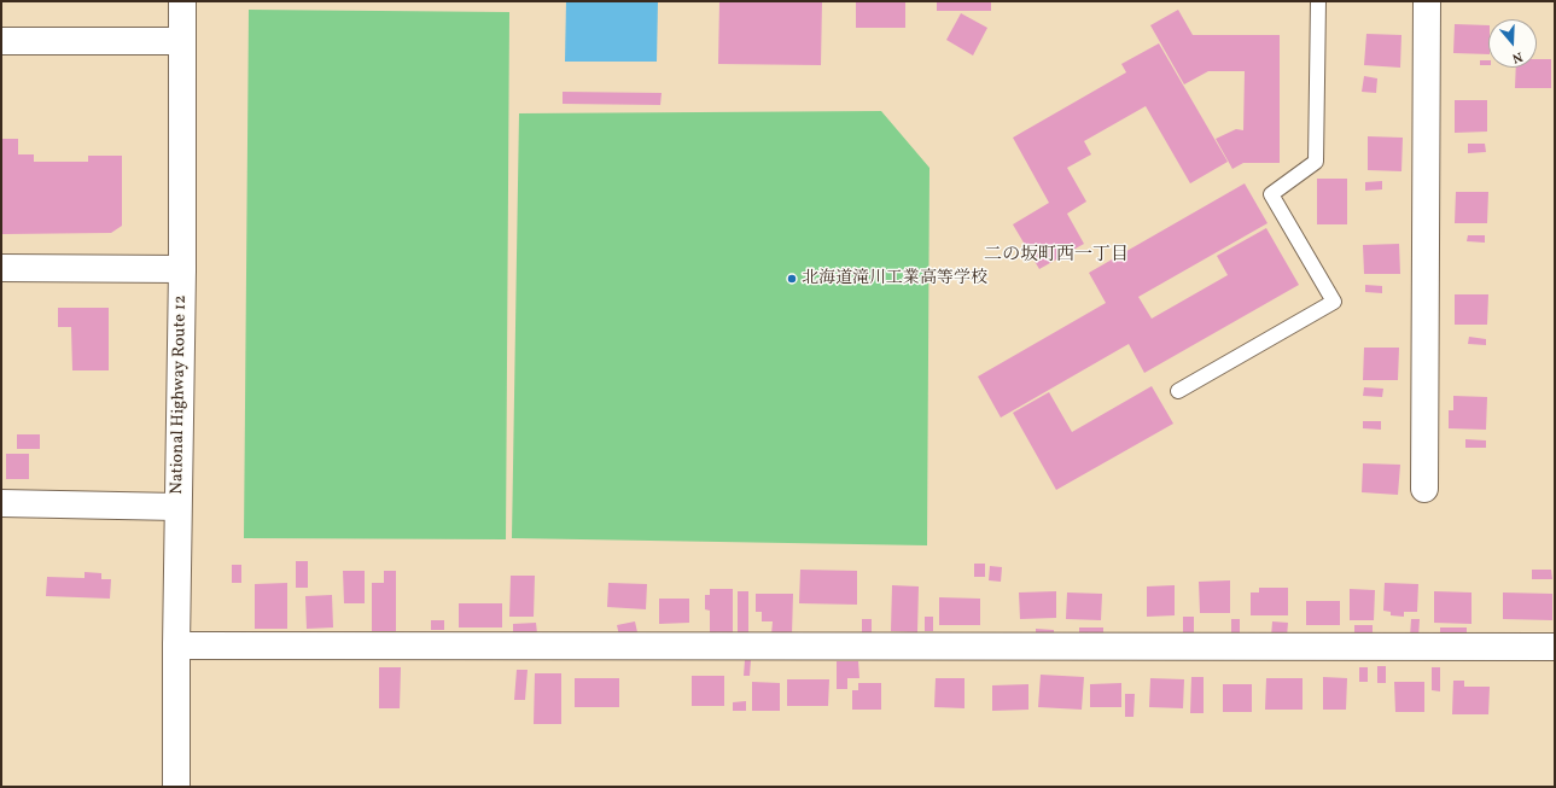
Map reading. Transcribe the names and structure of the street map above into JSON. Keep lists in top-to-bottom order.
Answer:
{
  "streets": {
    "main road": ["National Highway Route 12"]
  },
  "districts": ["二の坂町西一丁目"],
  "places": ["北海道滝川工業高等学校"],
  "north": "bottom"
}
